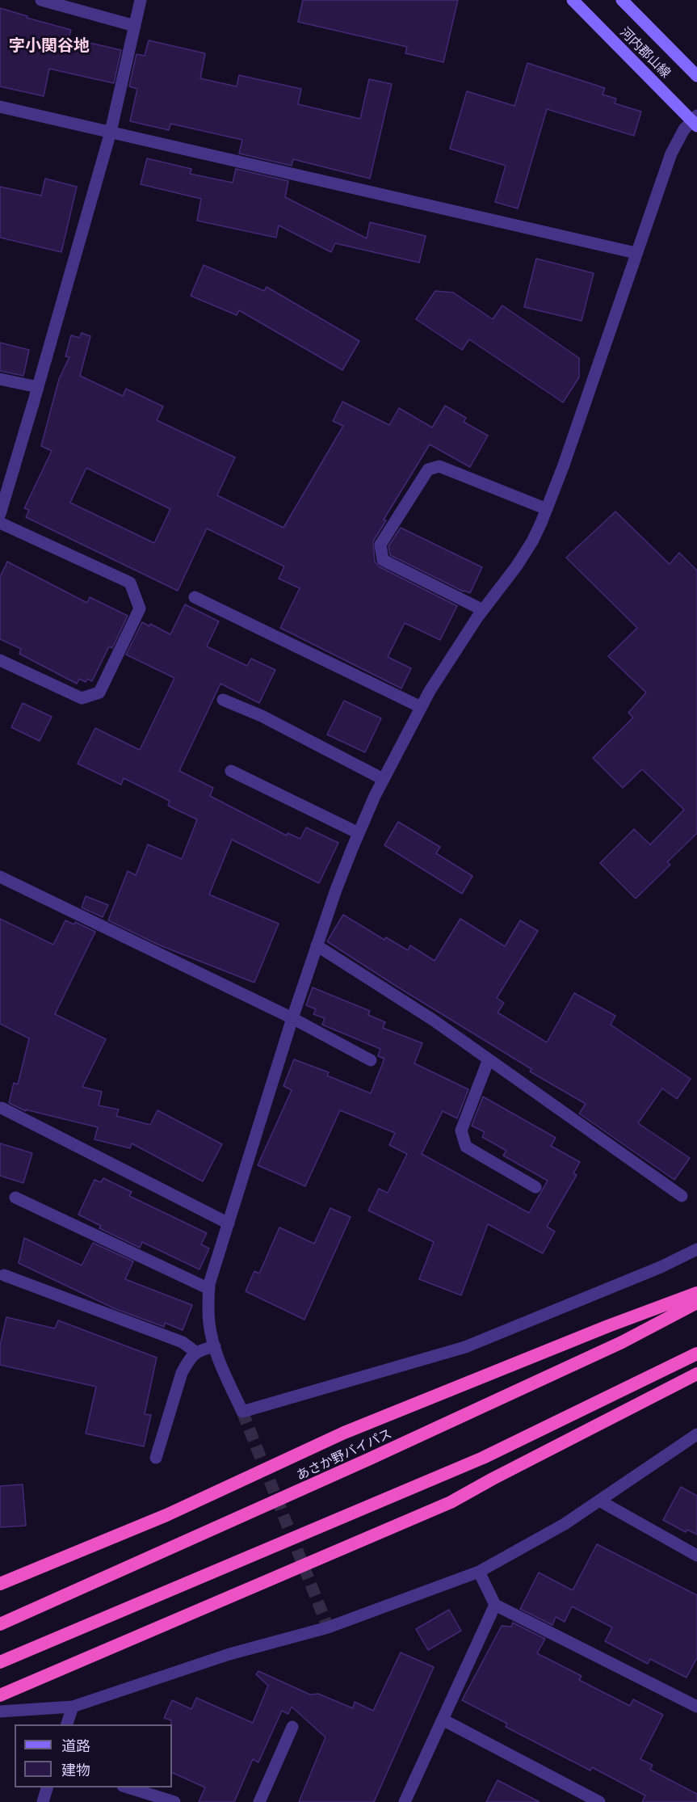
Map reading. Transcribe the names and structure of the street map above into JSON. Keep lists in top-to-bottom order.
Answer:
{
  "streets": {
    "highway": ["あさか野バイパス"],
    "main road": ["河内郡山線"]
  },
  "districts": ["字小関谷地"],
  "legend": ["道路", "建物"]
}
